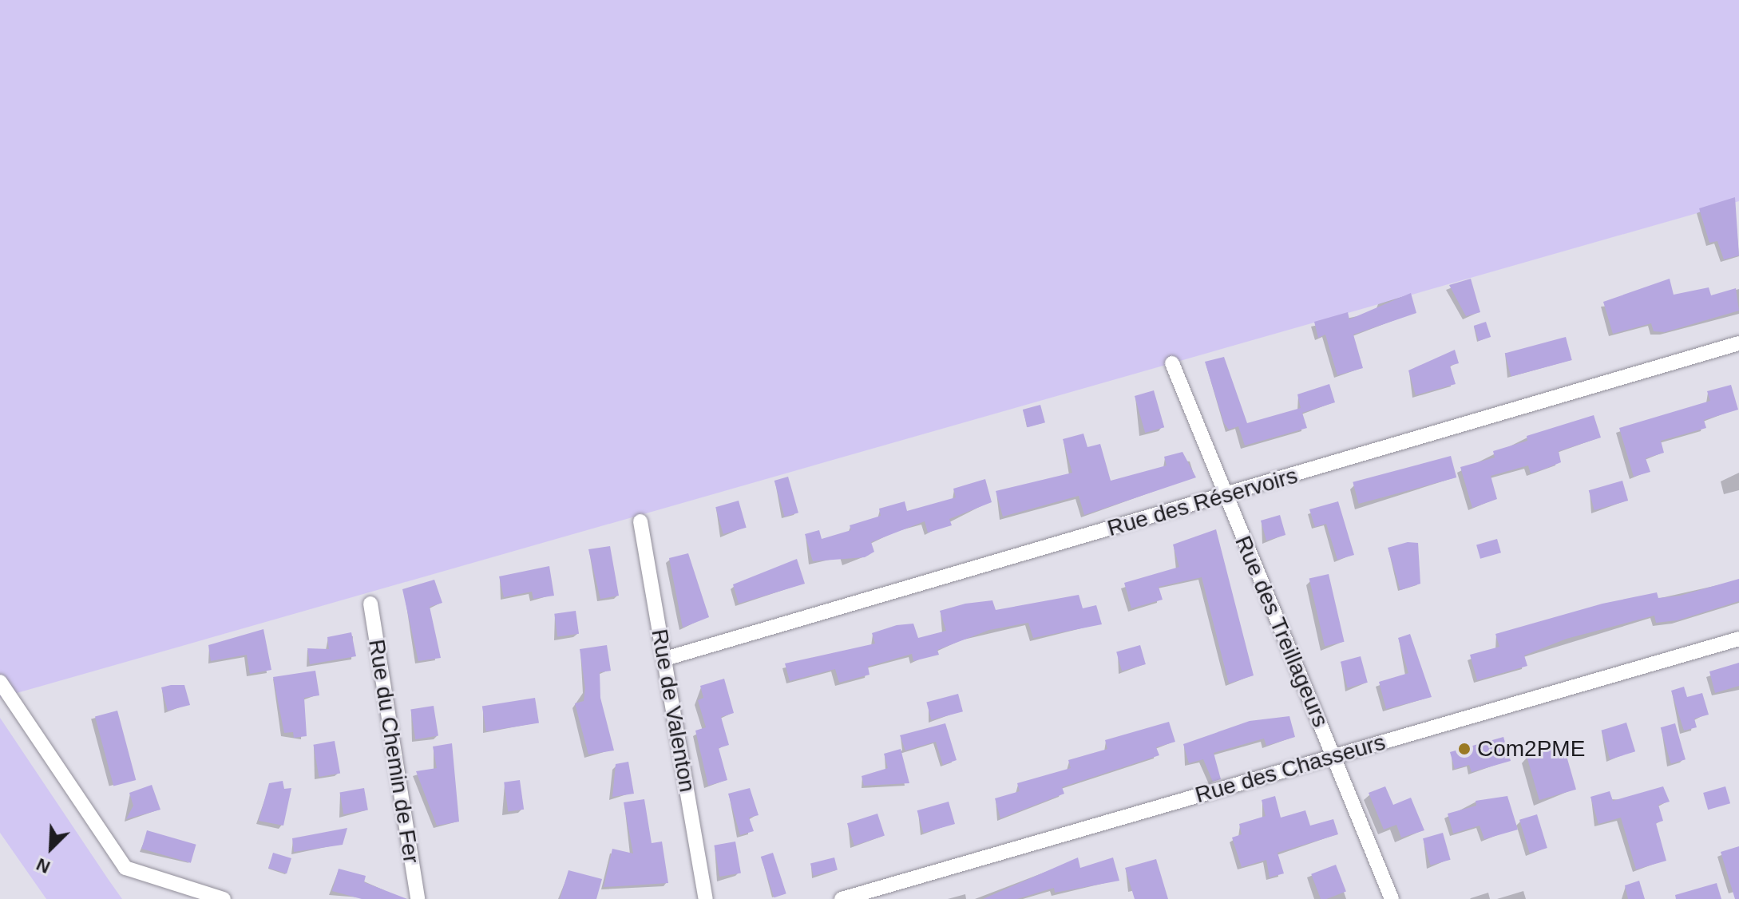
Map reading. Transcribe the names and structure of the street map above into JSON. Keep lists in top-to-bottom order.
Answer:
{
  "streets": {
    "street": [
      "Rue des Réservoirs",
      "Rue des Treillageurs",
      "Rue de Valenton",
      "Rue du Chemin de Fer",
      "Rue des Chasseurs"
    ]
  },
  "crossings": [
    ["Rue des Réservoirs", "Rue des Treillageurs"],
    ["Rue des Réservoirs", "Rue de Valenton"],
    ["Rue des Treillageurs", "Rue des Chasseurs"]
  ],
  "places": ["Com2PME"],
  "north": "bottom left"
}
